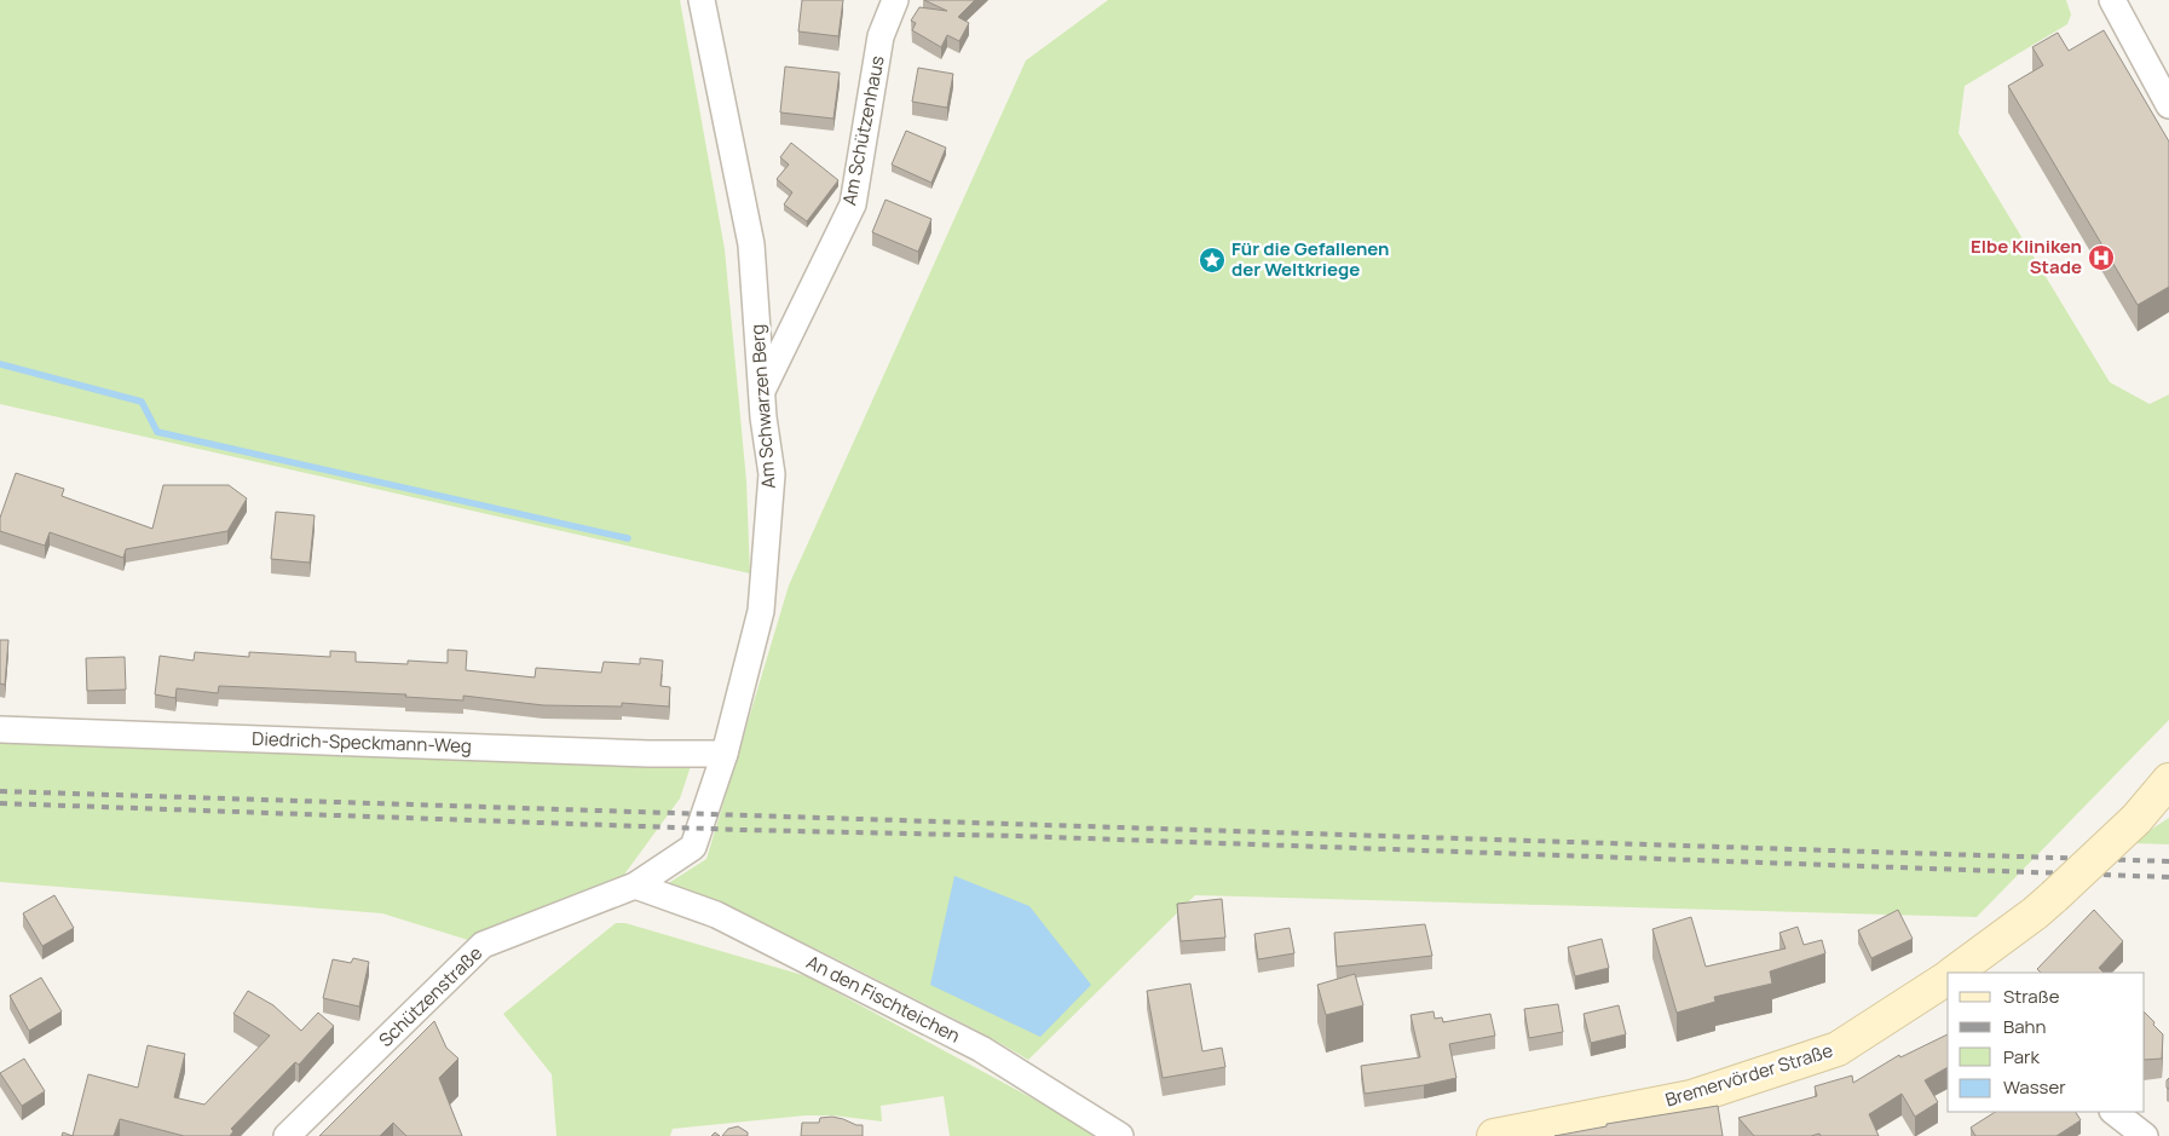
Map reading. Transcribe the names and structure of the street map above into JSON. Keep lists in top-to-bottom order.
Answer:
{
  "streets": {
    "main road": ["Bremervörder Straße"],
    "street": [
      "Am Schützenhaus",
      "Am Schwarzen Berg",
      "Diedrich-Speckmann-Weg",
      "Schützenstraße",
      "An den Fischteichen"
    ]
  },
  "crossings": [
    ["Am Schützenhaus", "Am Schwarzen Berg"],
    ["Am Schwarzen Berg", "Diedrich-Speckmann-Weg"],
    ["Am Schwarzen Berg", "Schützenstraße"],
    ["Am Schwarzen Berg", "An den Fischteichen"],
    ["Schützenstraße", "An den Fischteichen"]
  ],
  "places": {
    "hospital": ["Elbe Kliniken Stade"],
    "place": ["Für die Gefallenen der Weltkriege"]
  },
  "legend": [
    "Straße",
    "Bahn",
    "Park",
    "Wasser"
  ]
}
